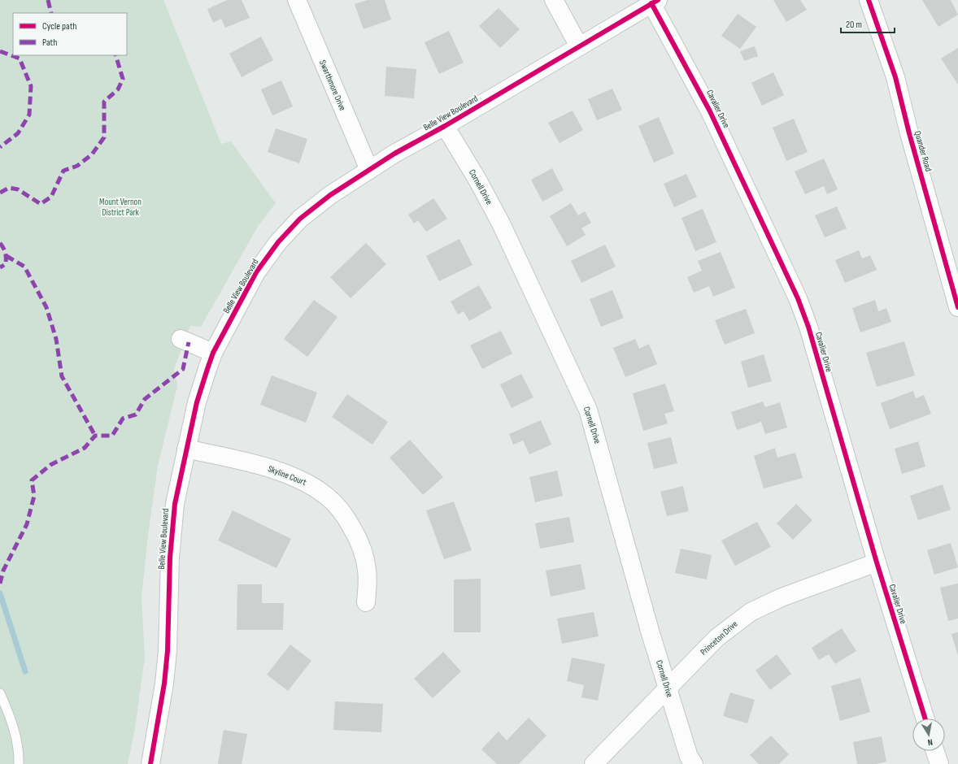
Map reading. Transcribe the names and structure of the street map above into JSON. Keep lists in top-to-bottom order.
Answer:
{
  "streets": {
    "street": [
      "Swarthmore Drive",
      "Cavalier Drive",
      "Belle View Boulevard",
      "Quander Road",
      "Cornell Drive",
      "Skyline Court",
      "Princeton Drive"
    ]
  },
  "crossings": [
    ["Swarthmore Drive", "Belle View Boulevard"],
    ["Cavalier Drive", "Belle View Boulevard"],
    ["Cavalier Drive", "Princeton Drive"],
    ["Belle View Boulevard", "Cornell Drive"],
    ["Belle View Boulevard", "Skyline Court"],
    ["Cornell Drive", "Princeton Drive"]
  ],
  "parks": ["Mount Vernon District Park"],
  "legend": ["Cycle path", "Path"],
  "scale_bar": "20 m",
  "north": "bottom"
}
